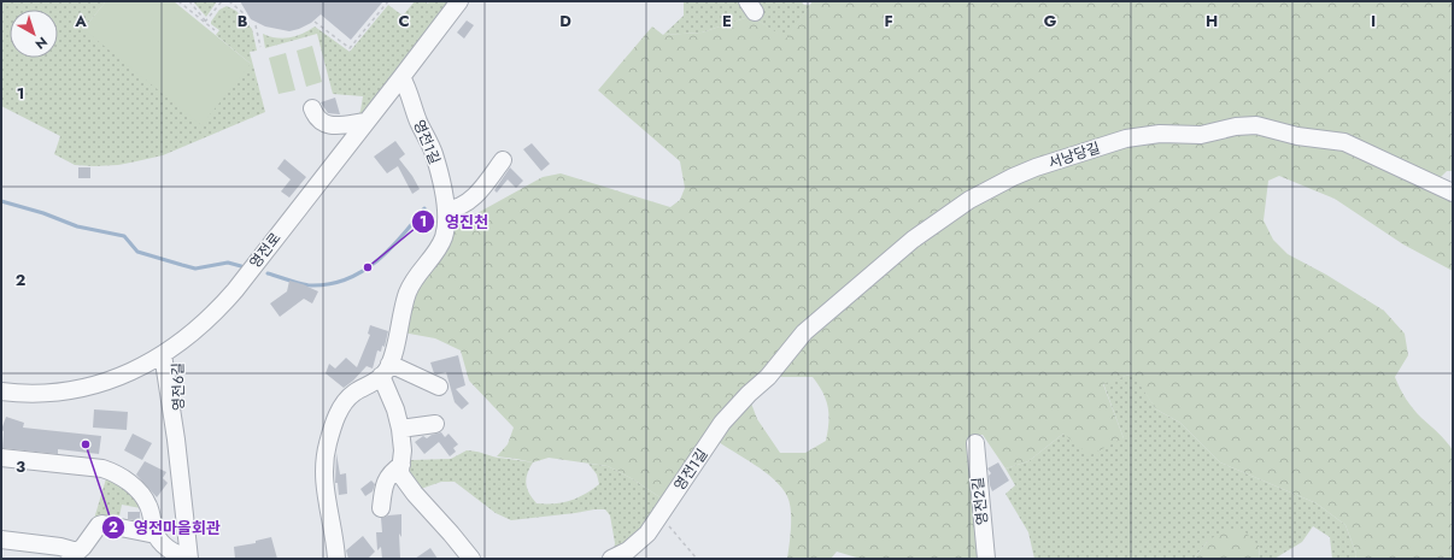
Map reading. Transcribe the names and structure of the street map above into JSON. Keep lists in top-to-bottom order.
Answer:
{
  "streets": {
    "street": [
      "영전1길",
      "서낭당길",
      "영전로",
      "영전6길",
      "영전2길"
    ]
  },
  "crossings": [
    ["영전1길", "서낭당길"],
    ["영전1길", "영전로"],
    ["영전로", "영전6길"]
  ],
  "places": ["영진천", "영전마을회관"],
  "north": "bottom right",
  "grid": {
    "columns": [
      "A",
      "B",
      "C",
      "D",
      "E",
      "F",
      "G",
      "H",
      "I"
    ],
    "rows": ["1", "2", "3"]
  }
}
